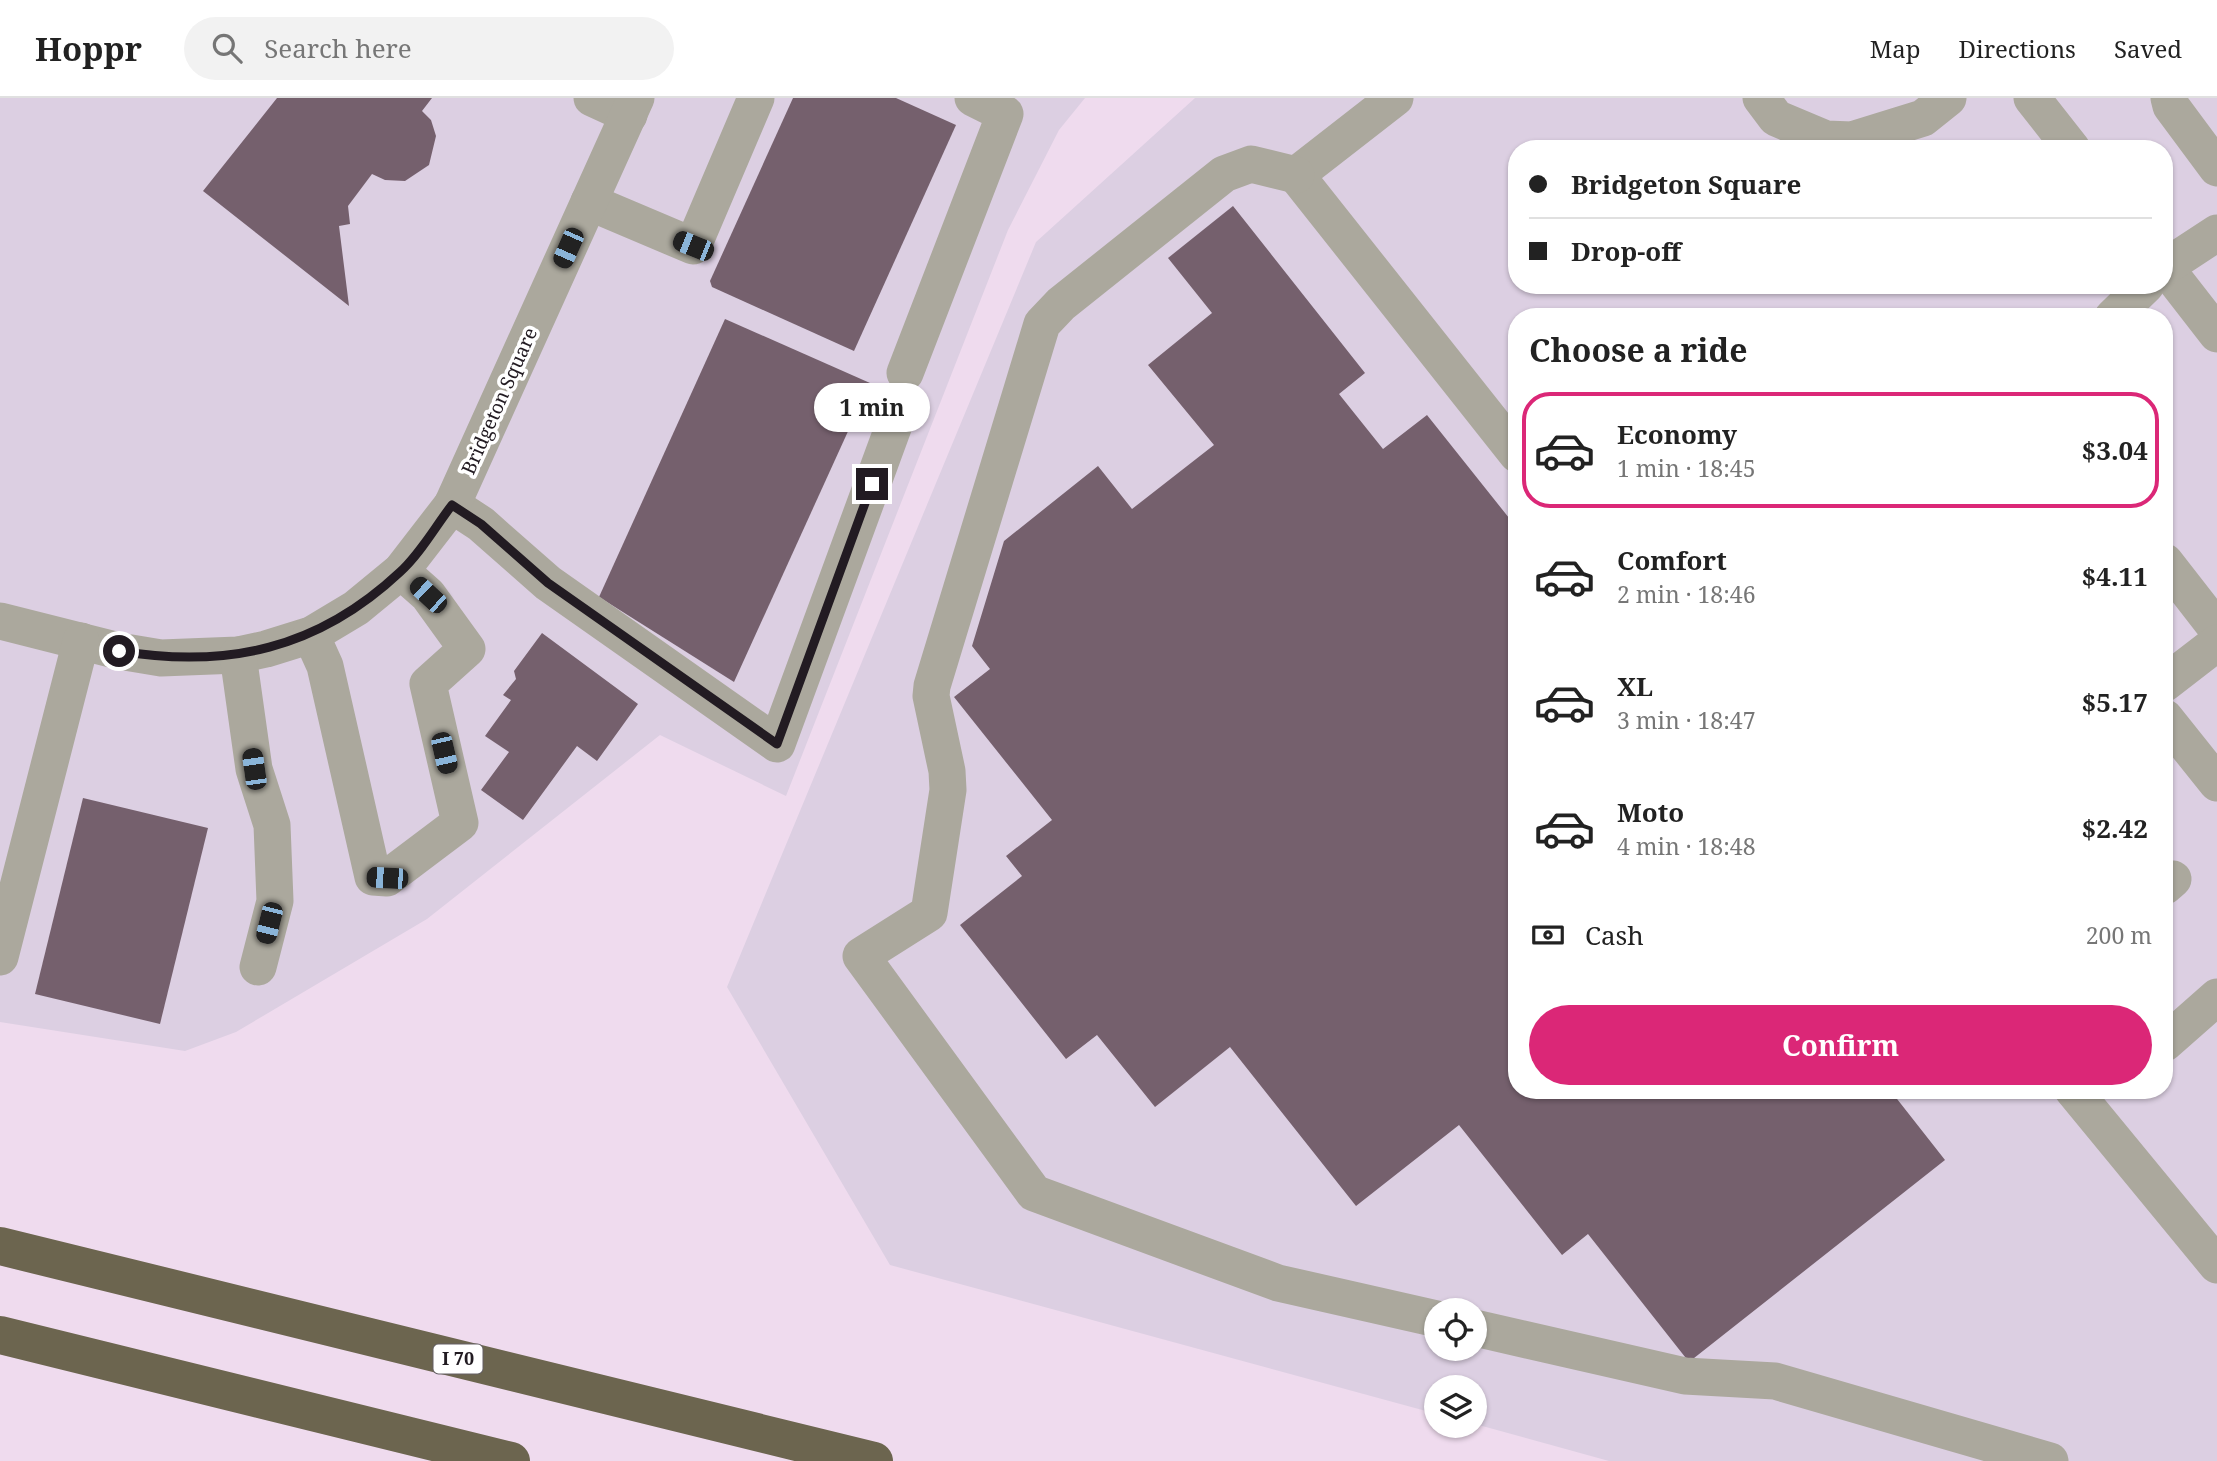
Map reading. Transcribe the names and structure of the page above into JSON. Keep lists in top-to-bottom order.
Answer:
{
  "streets": {
    "highway": ["I 70"],
    "street": ["Bridgeton Square"]
  },
  "page": {
    "header": "Hoppr",
    "search": "Search here",
    "nav": ["Map", "Directions", "Saved"],
    "banner": ["Bridgeton Square", "Drop-off"],
    "heading": "Choose a ride",
    "bubble": "1 min",
    "list": [
      {
        "name": "Economy",
        "note": "1 min · 18:45",
        "value": "$3.04"
      },
      {
        "name": "Comfort",
        "note": "2 min · 18:46",
        "value": "$4.11"
      },
      {
        "name": "XL",
        "note": "3 min · 18:47",
        "value": "$5.17"
      },
      {
        "name": "Moto",
        "note": "4 min · 18:48",
        "value": "$2.42"
      }
    ],
    "pay": ["Cash", "200 m"],
    "buttons": "Confirm"
  }
}
